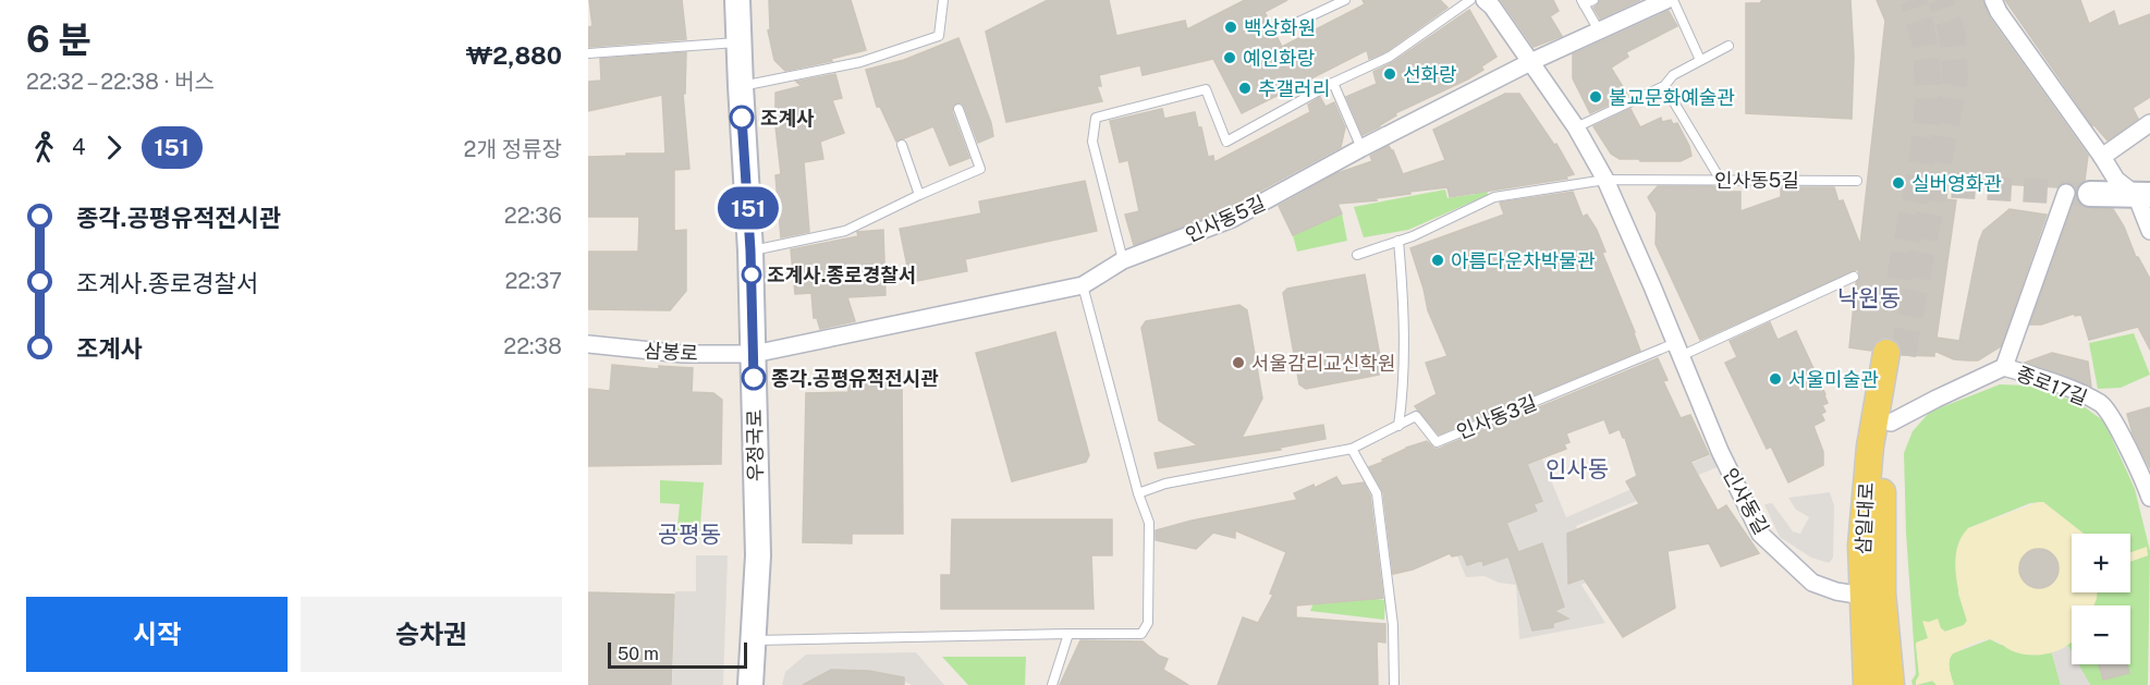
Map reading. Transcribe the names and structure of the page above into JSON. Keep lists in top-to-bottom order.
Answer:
{
  "streets": {
    "main road": ["우정국로", "삼일대로"],
    "street": [
      "인사동5길",
      "삼봉로",
      "종로17길",
      "인사동길"
    ],
    "lane": ["인사동3길"]
  },
  "crossings": [
    ["인사동5길", "삼봉로"],
    ["인사동5길", "우정국로"],
    ["인사동5길", "인사동길"],
    ["삼봉로", "우정국로"],
    ["인사동3길", "인사동길"],
    ["인사동길", "삼일대로"]
  ],
  "districts": ["낙원동", "인사동", "공평동"],
  "places": [
    "백상화원",
    "예인화랑",
    "선화랑",
    "추갤러리",
    "불교문화예술관",
    "조계사",
    "실버영화관",
    "아름다운차박물관",
    "조계사.종로경찰서",
    "서울감리교신학원",
    "종각.공평유적전시관",
    "서울미술관"
  ],
  "lines": ["bus line 151"],
  "scale_bar": "50 m",
  "page": {
    "heading": ["6 분", "22:32 – 22:38 · 버스", "₩2,880"],
    "on_map": "151",
    "legs": ["4", "151", "2개 정류장"],
    "list": [
      {
        "name": "종각.공평유적전시관",
        "value": "22:36"
      },
      {
        "name": "조계사.종로경찰서",
        "value": "22:37"
      },
      {
        "name": "조계사",
        "value": "22:38"
      }
    ],
    "map_buttons": ["+", "−"],
    "buttons": ["시작", "승차권"],
    "scale": "50 m"
  }
}
